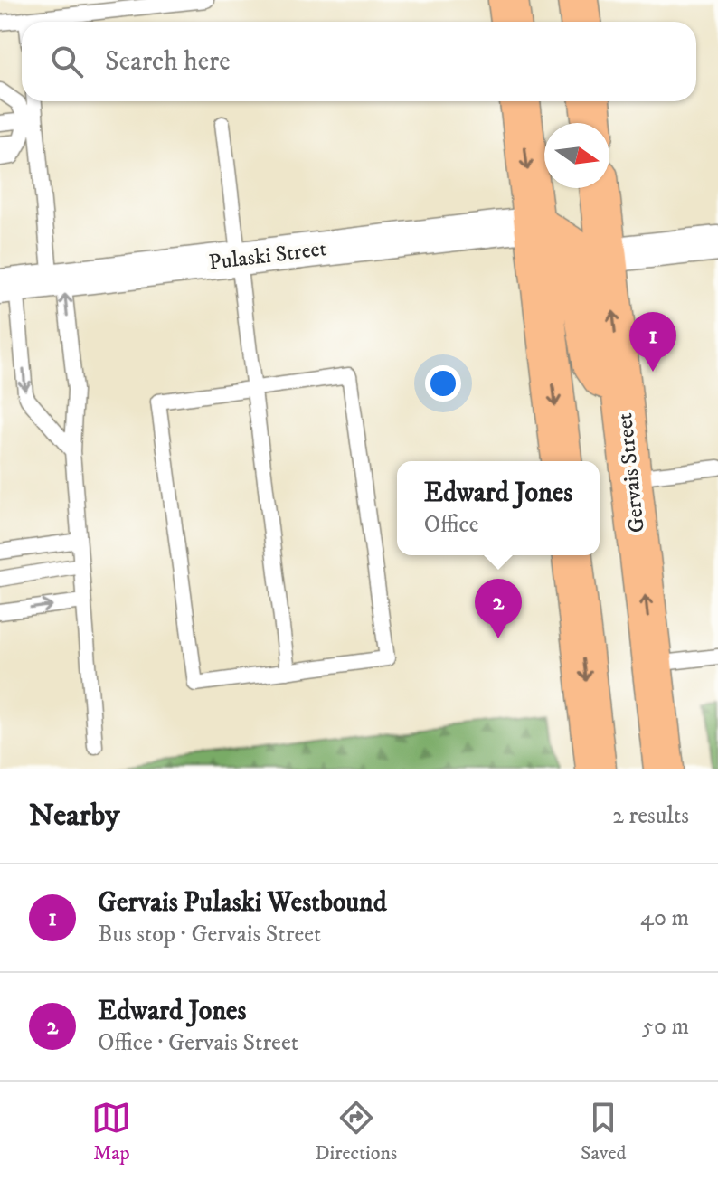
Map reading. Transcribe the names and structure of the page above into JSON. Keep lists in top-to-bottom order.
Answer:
{
  "streets": {
    "main road": ["Gervais Street"],
    "street": ["Pulaski Street"]
  },
  "north": "right",
  "page": {
    "search": "Search here",
    "pins": ["1", "2"],
    "popup": ["Edward Jones", "Office"],
    "heading": ["Nearby", "2 results"],
    "list": [
      {
        "mark": "1",
        "name": "Gervais Pulaski Westbound",
        "note": "Bus stop · Gervais Street",
        "value": "40 m"
      },
      {
        "mark": "2",
        "name": "Edward Jones",
        "note": "Office · Gervais Street",
        "value": "50 m"
      }
    ],
    "nav": ["Map", "Directions", "Saved"]
  }
}
